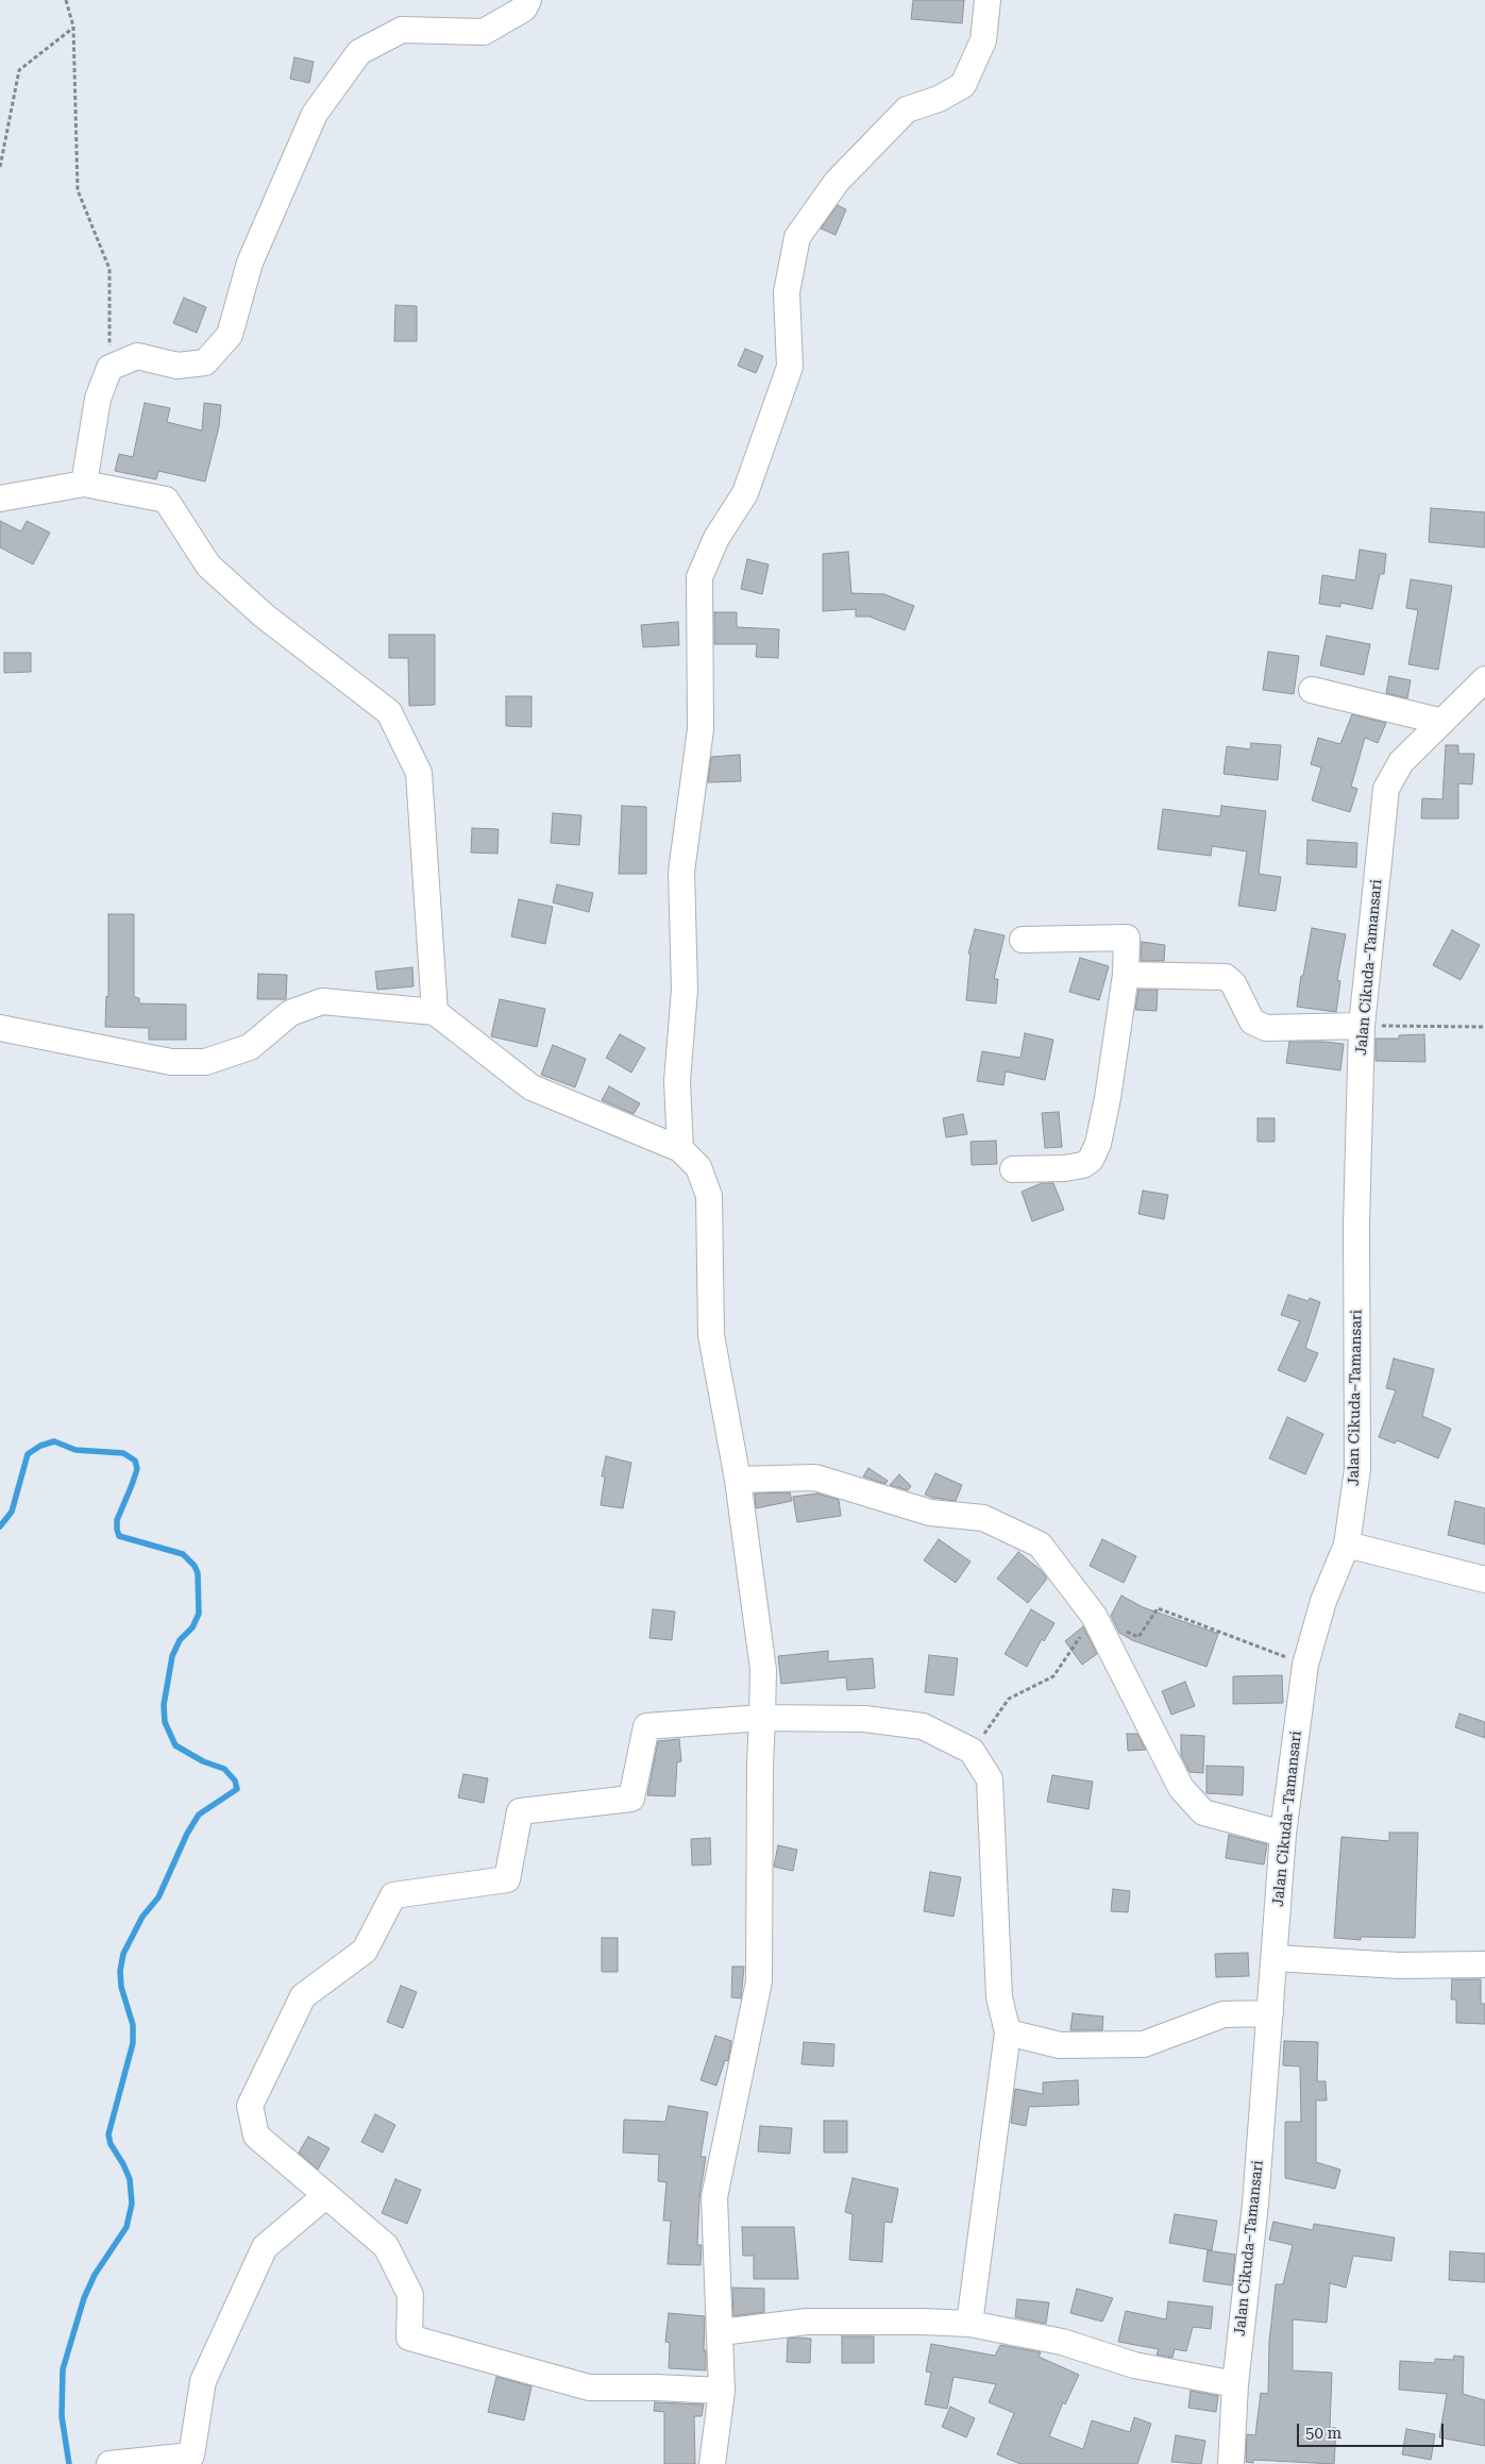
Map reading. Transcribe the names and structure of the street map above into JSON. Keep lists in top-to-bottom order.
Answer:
{
  "streets": {
    "street": ["Jalan Cikuda–Tamansari"]
  },
  "scale_bar": "50 m"
}
